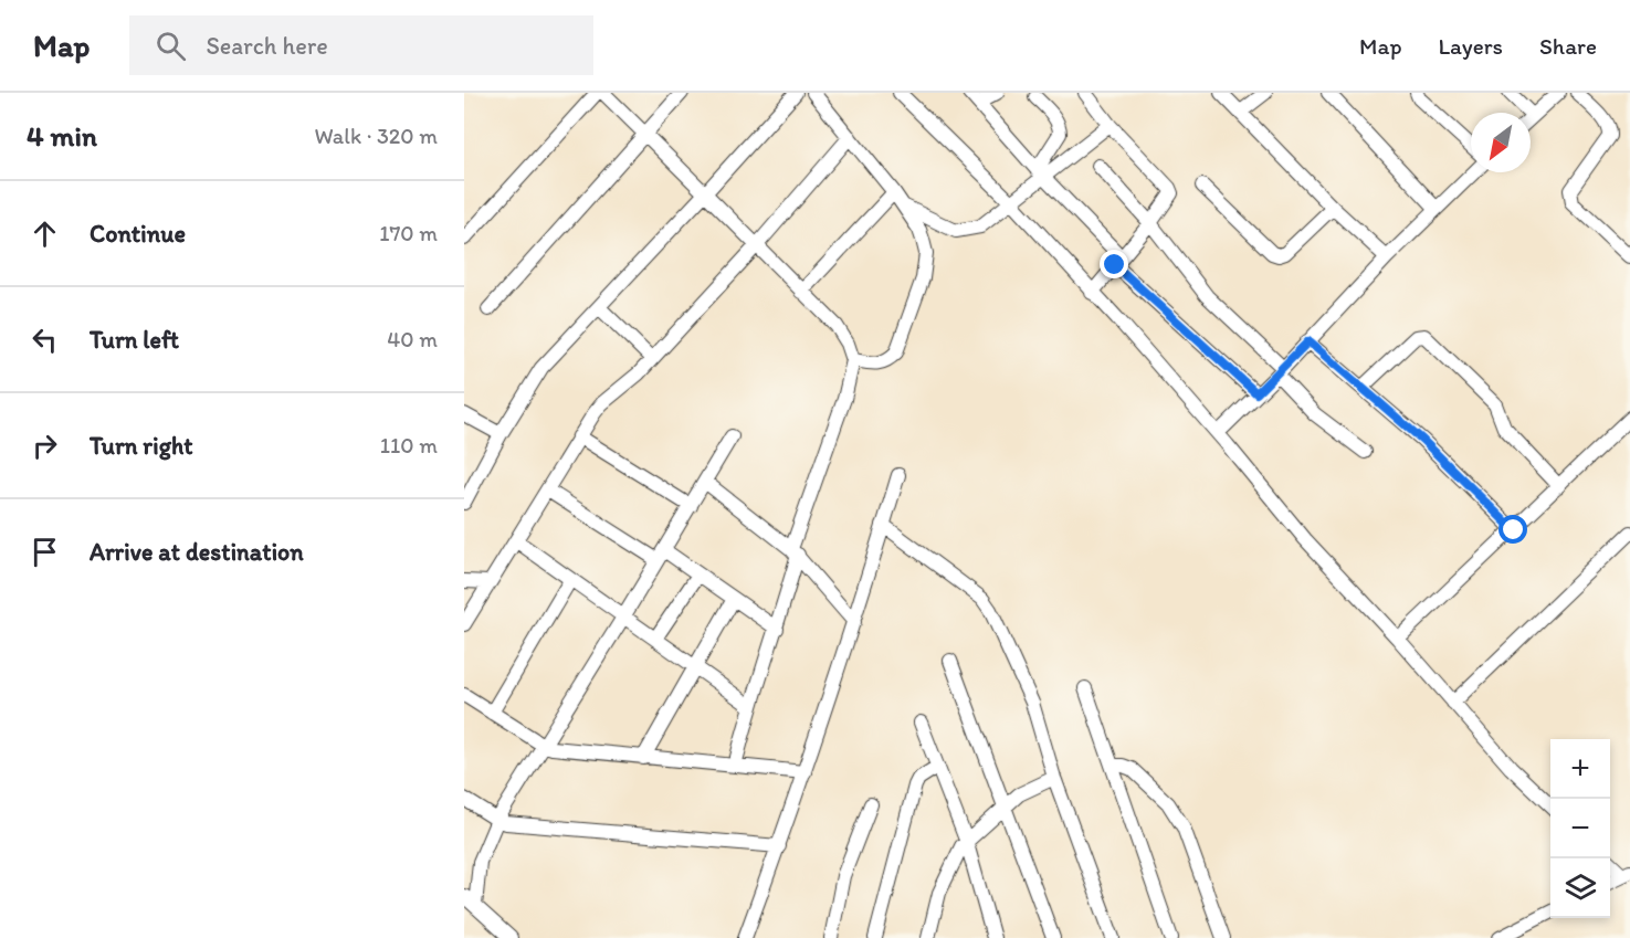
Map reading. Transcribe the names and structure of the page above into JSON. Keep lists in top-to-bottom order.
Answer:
{
  "north": "bottom left",
  "page": {
    "header": "Map",
    "search": "Search here",
    "nav": ["Map", "Layers", "Share"],
    "heading": ["4 min", "Walk · 320 m"],
    "list": [
      ["Continue", "170 m"],
      ["Turn left", "40 m"],
      ["Turn right", "110 m"],
      "Arrive at destination"
    ],
    "map_buttons": ["+", "−"]
  }
}
